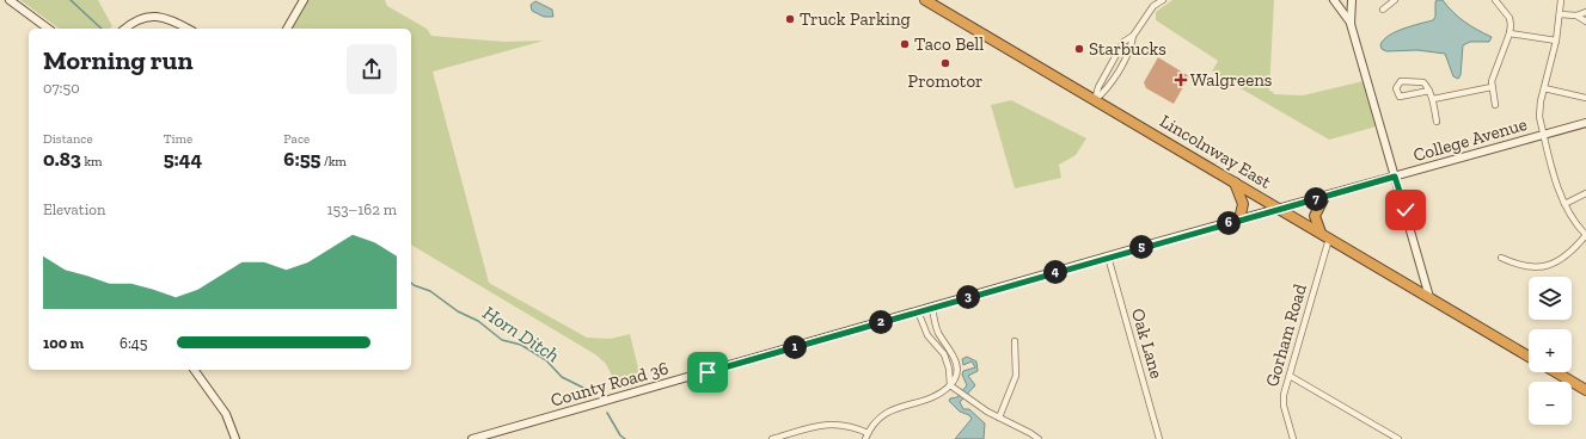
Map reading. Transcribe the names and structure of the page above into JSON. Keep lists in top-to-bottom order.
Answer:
{
  "streets": {
    "highway": ["Lincolnway East"],
    "street": [
      "College Avenue",
      "Gorham Road",
      "Oak Lane",
      "County Road 36"
    ]
  },
  "crossings": [
    ["College Avenue", "Lincolnway East"],
    ["College Avenue", "County Road 36"],
    ["Lincolnway East", "Gorham Road"],
    ["Lincolnway East", "County Road 36"],
    ["Oak Lane", "County Road 36"]
  ],
  "water": ["Horn Ditch"],
  "places": {
    "other": [
      "Truck Parking",
      "Taco Bell",
      "Starbucks",
      "Promotor"
    ],
    "health": ["Walgreens"]
  },
  "page": {
    "heading": ["Morning run", "07:50"],
    "stats": [
      ["Distance", "0.83 km"],
      ["Time", "5:44"],
      ["Pace", "6:55 /km"]
    ],
    "pins": [
      "7",
      "6",
      "5",
      "4",
      "3",
      "2",
      "1"
    ],
    "chart": ["Elevation", "153–162 m"],
    "map_buttons": ["+", "−"],
    "list": [
      {
        "name": "100 m",
        "note": "6:45"
      }
    ]
  }
}
